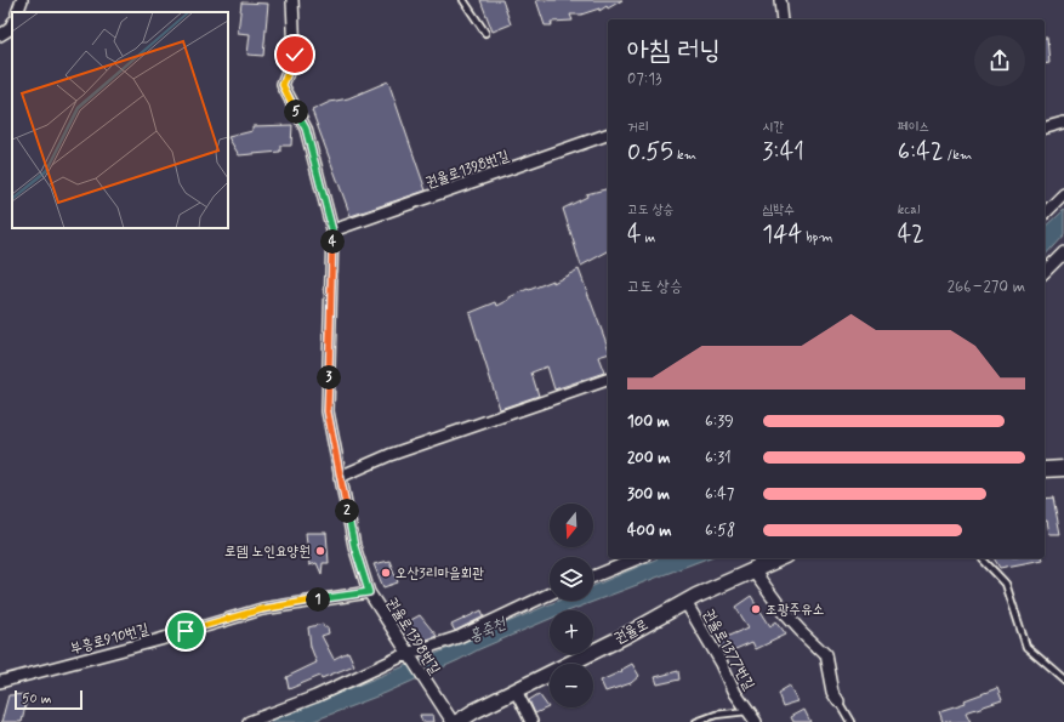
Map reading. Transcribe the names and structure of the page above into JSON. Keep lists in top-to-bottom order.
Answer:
{
  "streets": {
    "main road": ["권율로"],
    "street": ["권율로1398번길", "부흥로910번길", "권율로1377번길"]
  },
  "crossings": [
    ["권율로1398번길", "부흥로910번길"],
    ["권율로", "권율로1377번길"]
  ],
  "water": ["홍죽천"],
  "places": ["로뎀 노인요양원", "오산3리마을회관", "조광주유소"],
  "scale_bar": "50 m",
  "north": "bottom",
  "page": {
    "heading": ["아침 러닝", "07:13"],
    "pins": [
      "5",
      "4",
      "3",
      "2",
      "1"
    ],
    "stats": [
      ["거리", "0.55 km"],
      ["시간", "3:41"],
      ["페이스", "6:42 /km"],
      ["고도 상승", "4 m"],
      ["심박수", "144 bpm"],
      ["kcal", "42"]
    ],
    "chart": ["고도 상승", "266–270 m"],
    "list": [
      {
        "name": "100 m",
        "note": "6:39"
      },
      {
        "name": "200 m",
        "note": "6:31"
      },
      {
        "name": "300 m",
        "note": "6:47"
      },
      {
        "name": "400 m",
        "note": "6:58"
      }
    ],
    "map_buttons": ["+", "−"],
    "scale": "50 m"
  }
}
